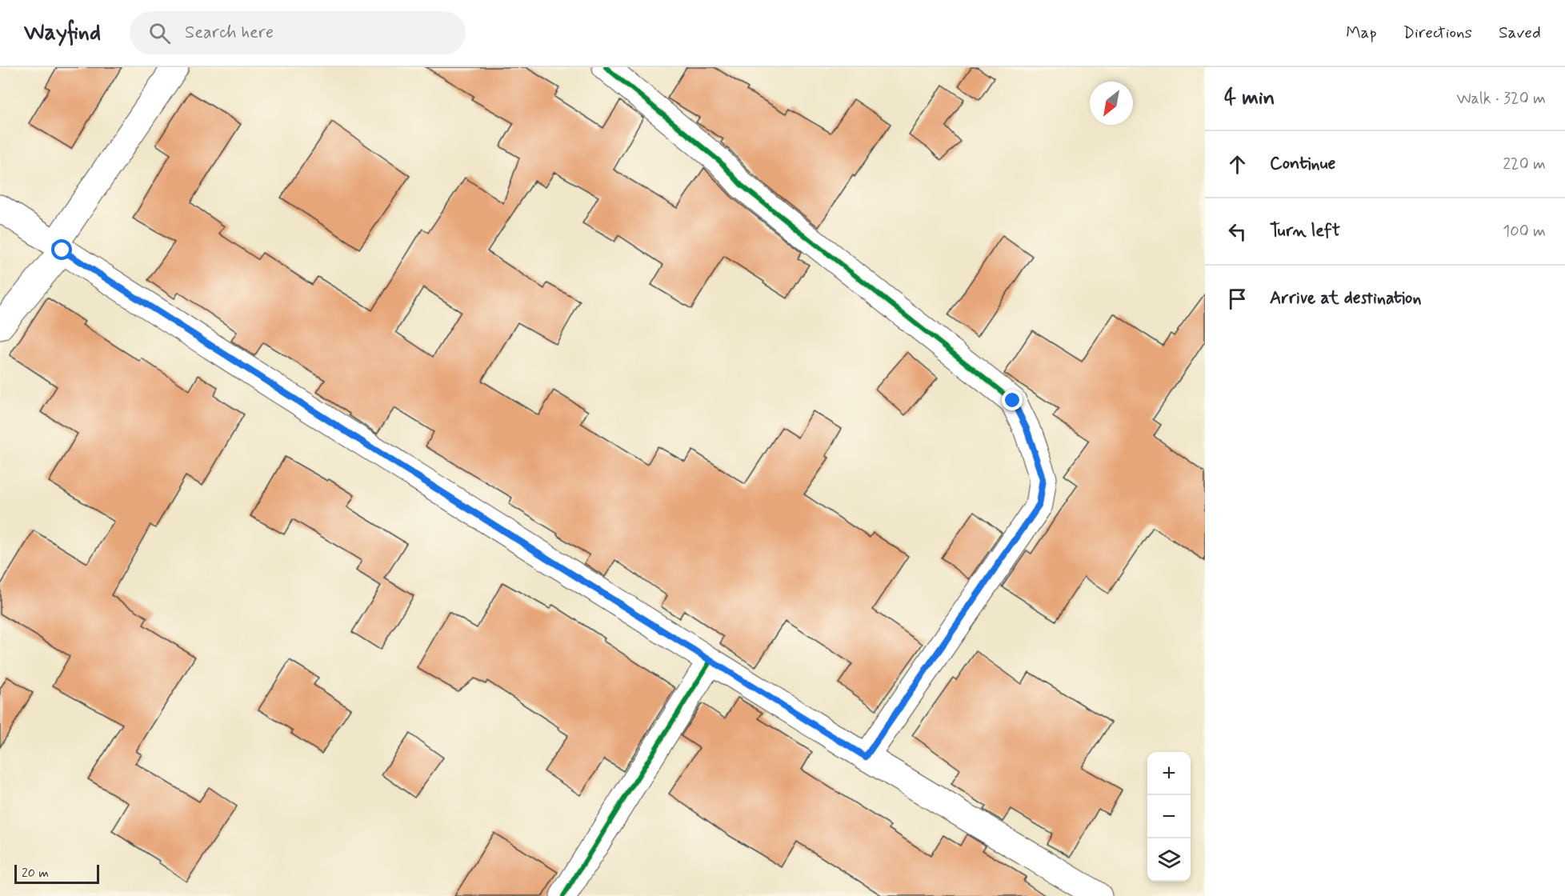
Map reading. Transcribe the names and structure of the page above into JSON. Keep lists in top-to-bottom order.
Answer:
{
  "scale_bar": "20 m",
  "north": "bottom left",
  "page": {
    "header": "Wayfind",
    "search": "Search here",
    "nav": ["Map", "Directions", "Saved"],
    "heading": ["4 min", "Walk · 320 m"],
    "list": [
      ["Continue", "220 m"],
      ["Turn left", "100 m"],
      "Arrive at destination"
    ],
    "map_buttons": ["+", "−"],
    "scale": "20 m"
  }
}
